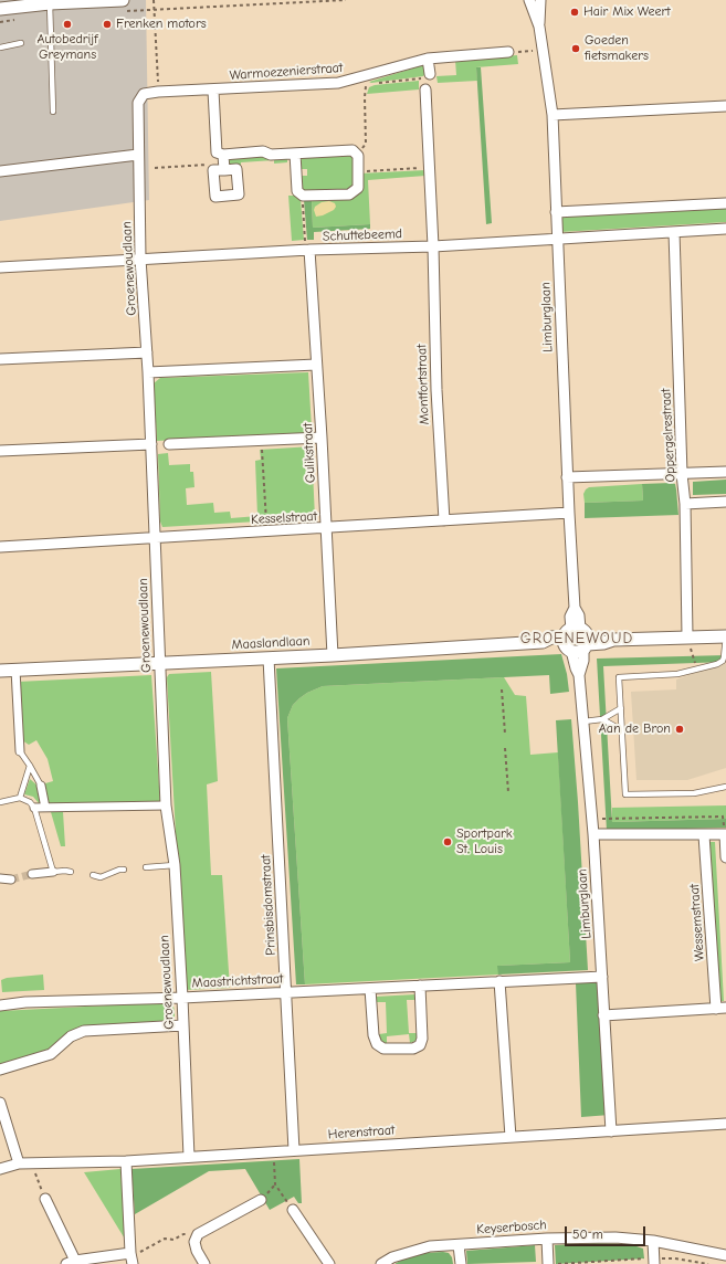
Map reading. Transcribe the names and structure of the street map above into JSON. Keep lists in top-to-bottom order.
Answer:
{
  "streets": {
    "street": [
      "Warmoezenierstraat",
      "Schuttebeemd",
      "Groenewoudlaan",
      "Limburglaan",
      "Montfortstraat",
      "Oppergelrestraat",
      "Gulikstraat",
      "Kesselstraat",
      "Maaslandlaan",
      "Prinsbisdomstraat",
      "Wessemstraat",
      "Maastrichtstraat",
      "Herenstraat",
      "Keyserbosch"
    ]
  },
  "crossings": [
    ["Warmoezenierstraat", "Groenewoudlaan"],
    ["Schuttebeemd", "Groenewoudlaan"],
    ["Schuttebeemd", "Limburglaan"],
    ["Schuttebeemd", "Montfortstraat"],
    ["Schuttebeemd", "Oppergelrestraat"],
    ["Schuttebeemd", "Gulikstraat"],
    ["Groenewoudlaan", "Kesselstraat"],
    ["Groenewoudlaan", "Maaslandlaan"],
    ["Groenewoudlaan", "Maastrichtstraat"],
    ["Groenewoudlaan", "Herenstraat"],
    ["Limburglaan", "Kesselstraat"],
    ["Limburglaan", "Maaslandlaan"],
    ["Limburglaan", "Maastrichtstraat"],
    ["Limburglaan", "Herenstraat"],
    ["Montfortstraat", "Kesselstraat"],
    ["Oppergelrestraat", "Maaslandlaan"],
    ["Gulikstraat", "Kesselstraat"],
    ["Gulikstraat", "Maaslandlaan"],
    ["Maaslandlaan", "Prinsbisdomstraat"],
    ["Prinsbisdomstraat", "Maastrichtstraat"],
    ["Prinsbisdomstraat", "Herenstraat"]
  ],
  "districts": ["GROENEWOUD"],
  "places": [
    "Hair Mix Weert",
    "Autobedrijf Greymans",
    "Frenken motors",
    "Goeden fietsmakers",
    "Aan de Bron",
    "Sportpark St. Louis"
  ],
  "scale_bar": "50 m"
}
